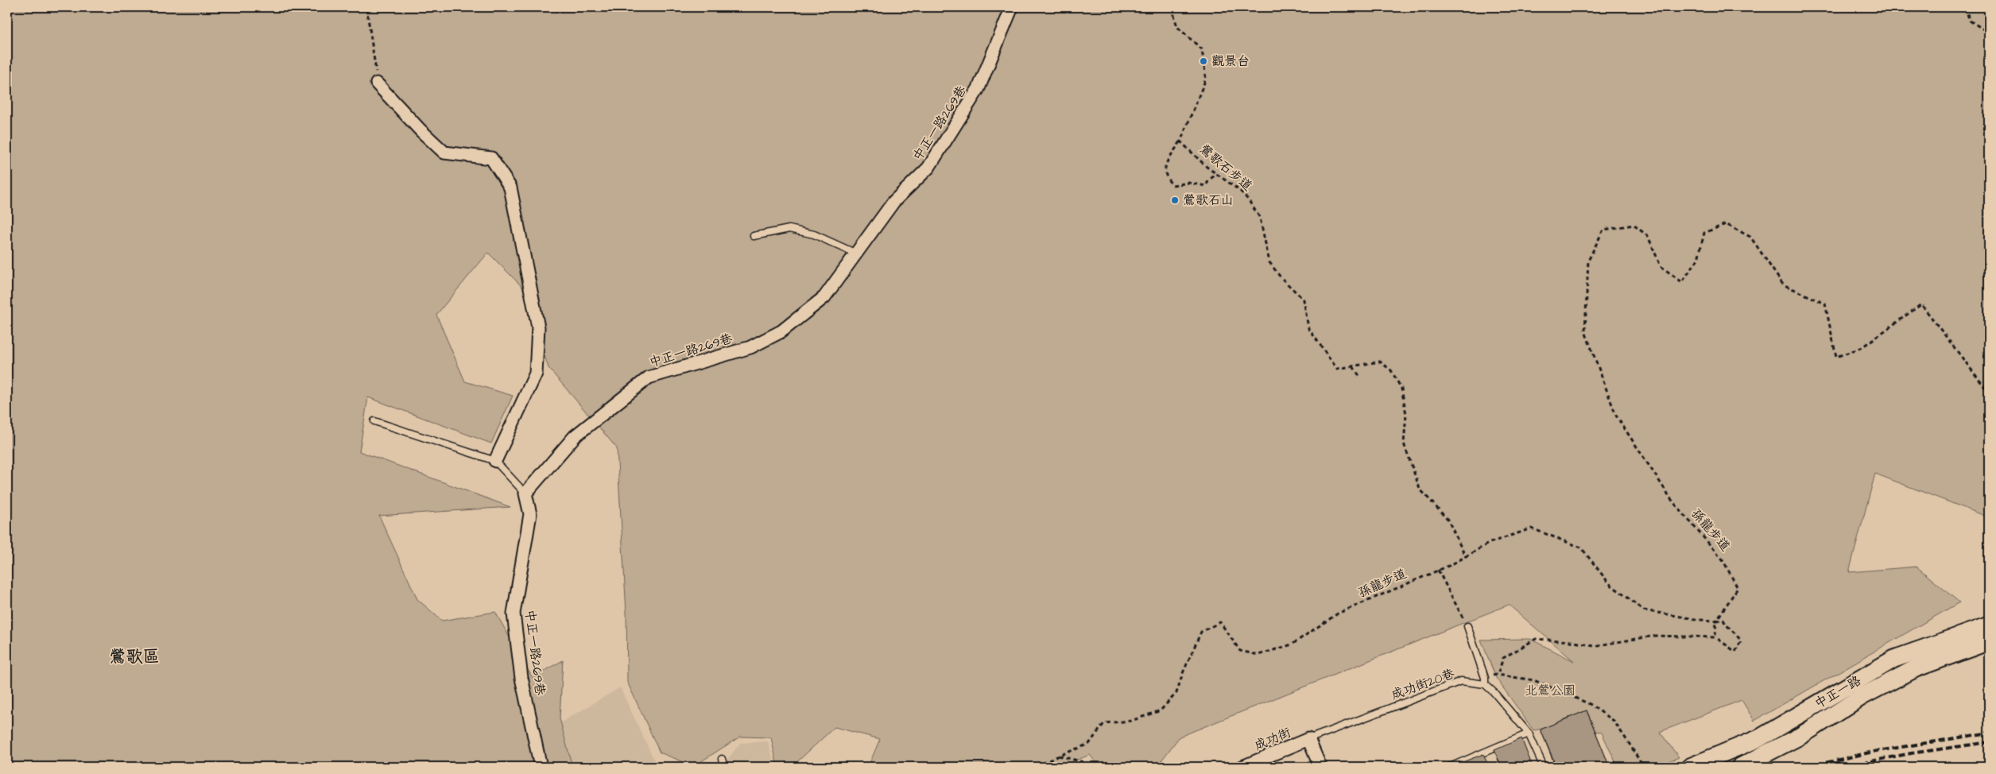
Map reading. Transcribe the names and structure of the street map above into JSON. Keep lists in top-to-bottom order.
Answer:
{
  "streets": {
    "main road": ["中正一路"],
    "street": ["中正一路269巷", "成功街"],
    "lane": ["成功街20巷"],
    "path": ["鶯歌石步道", "孫龍步道"]
  },
  "crossings": [
    ["鶯歌石步道", "孫龍步道"],
    ["成功街20巷", "成功街"]
  ],
  "districts": ["鶯歌區"],
  "parks": ["北鶯公園"],
  "places": ["觀景台", "鶯歌石山"]
}
